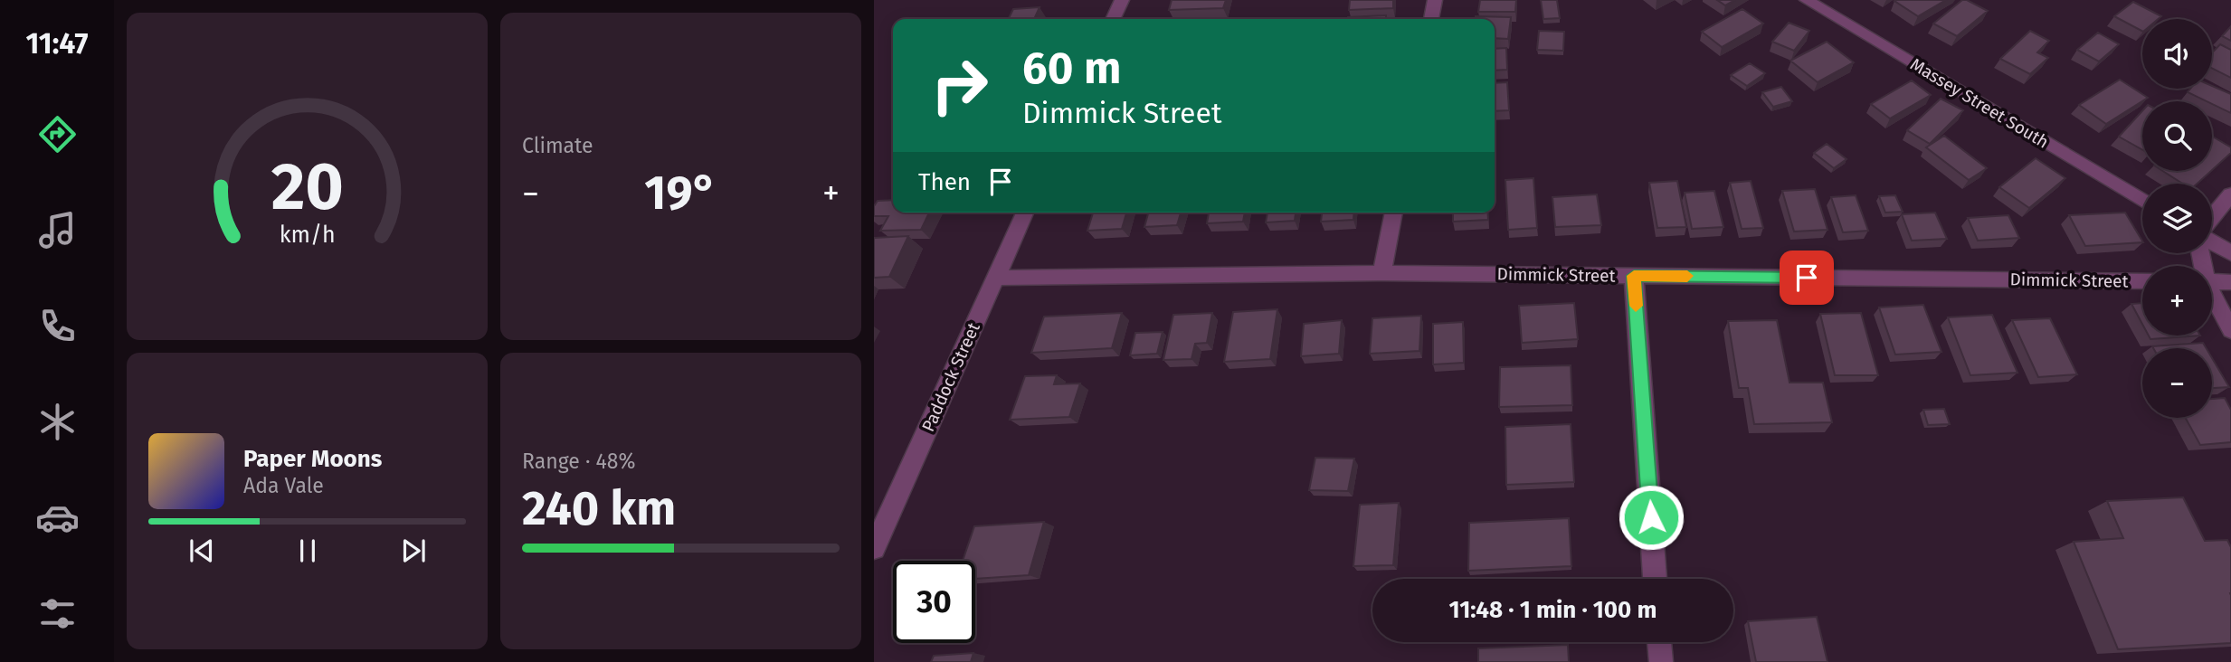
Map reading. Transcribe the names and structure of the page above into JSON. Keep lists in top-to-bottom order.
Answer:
{
  "streets": {
    "street": ["Massey Street South", "Dimmick Street", "Paddock Street"]
  },
  "crossings": [
    ["Dimmick Street", "Paddock Street"]
  ],
  "page": {
    "tabs": "11:47",
    "tile": [
      "Climate",
      ["Range · 48%", "240 km"]
    ],
    "map_buttons": ["+", "−"],
    "turn": ["60 m", "Dimmick Street"],
    "then": "Then",
    "heat": ["−", "19°", "+"],
    "song": ["Paper Moons", "Ada Vale"],
    "limit": "30",
    "trip": "11:48 · 1 min · 100 m",
    "gauge": ["20", "km/h"]
  }
}
